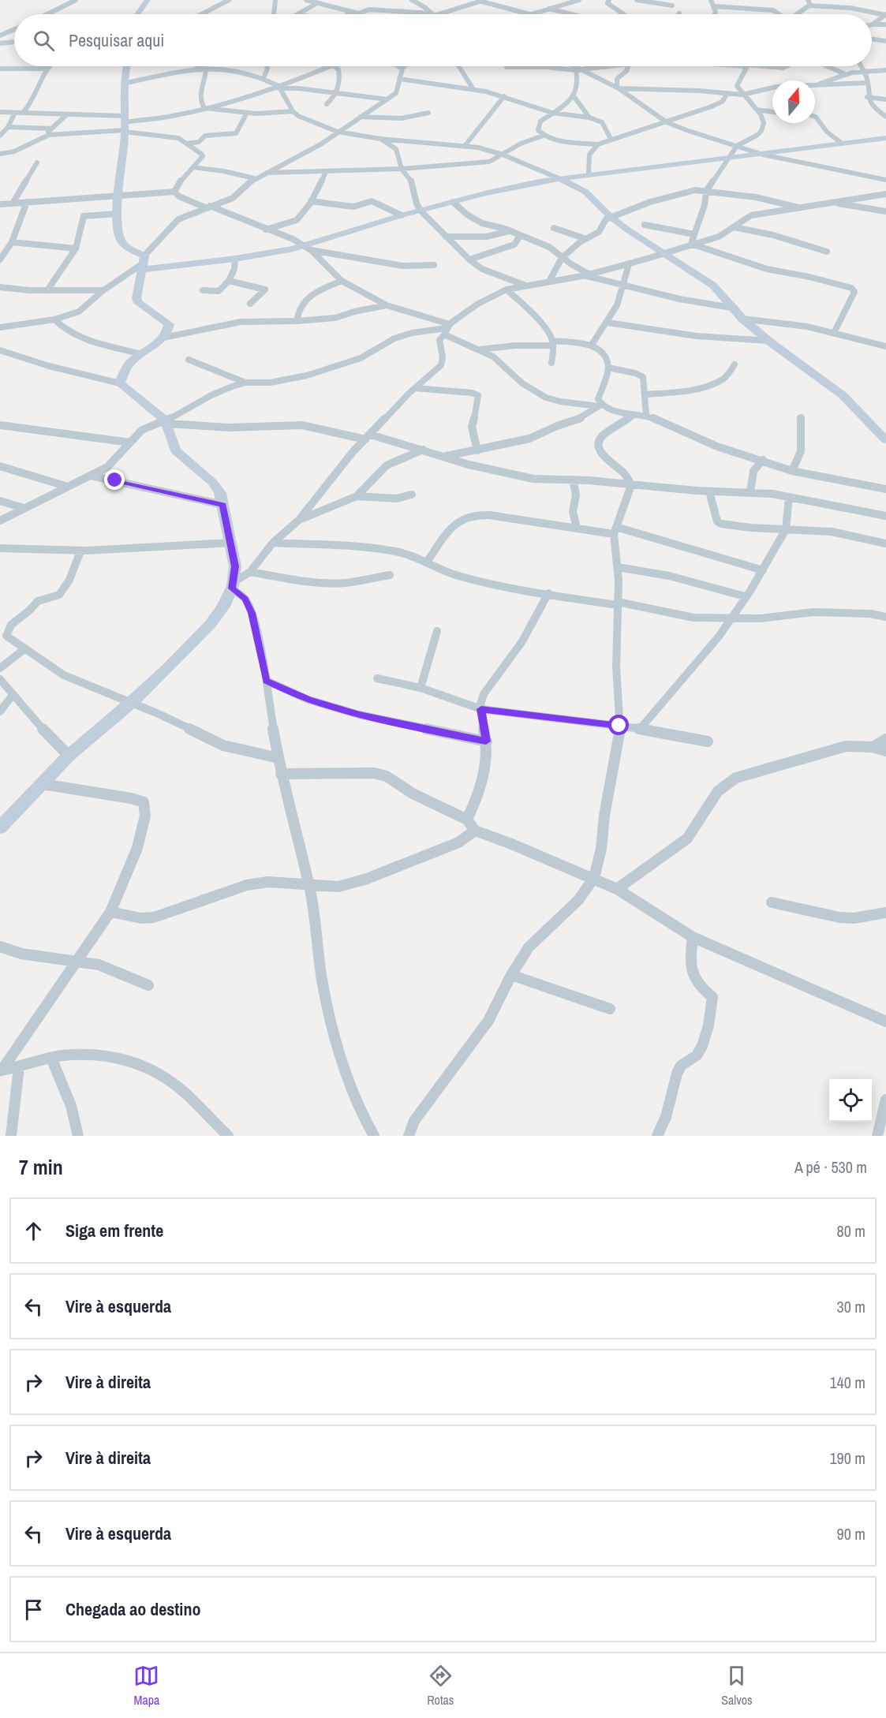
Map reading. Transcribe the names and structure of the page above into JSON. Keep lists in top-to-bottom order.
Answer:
{
  "north": "top",
  "page": {
    "search": "Pesquisar aqui",
    "heading": ["7 min", "A pé · 530 m"],
    "list": [
      ["Siga em frente", "80 m"],
      ["Vire à esquerda", "30 m"],
      ["Vire à direita", "140 m"],
      ["Vire à direita", "190 m"],
      ["Vire à esquerda", "90 m"],
      "Chegada ao destino"
    ],
    "nav": ["Mapa", "Rotas", "Salvos"]
  }
}
